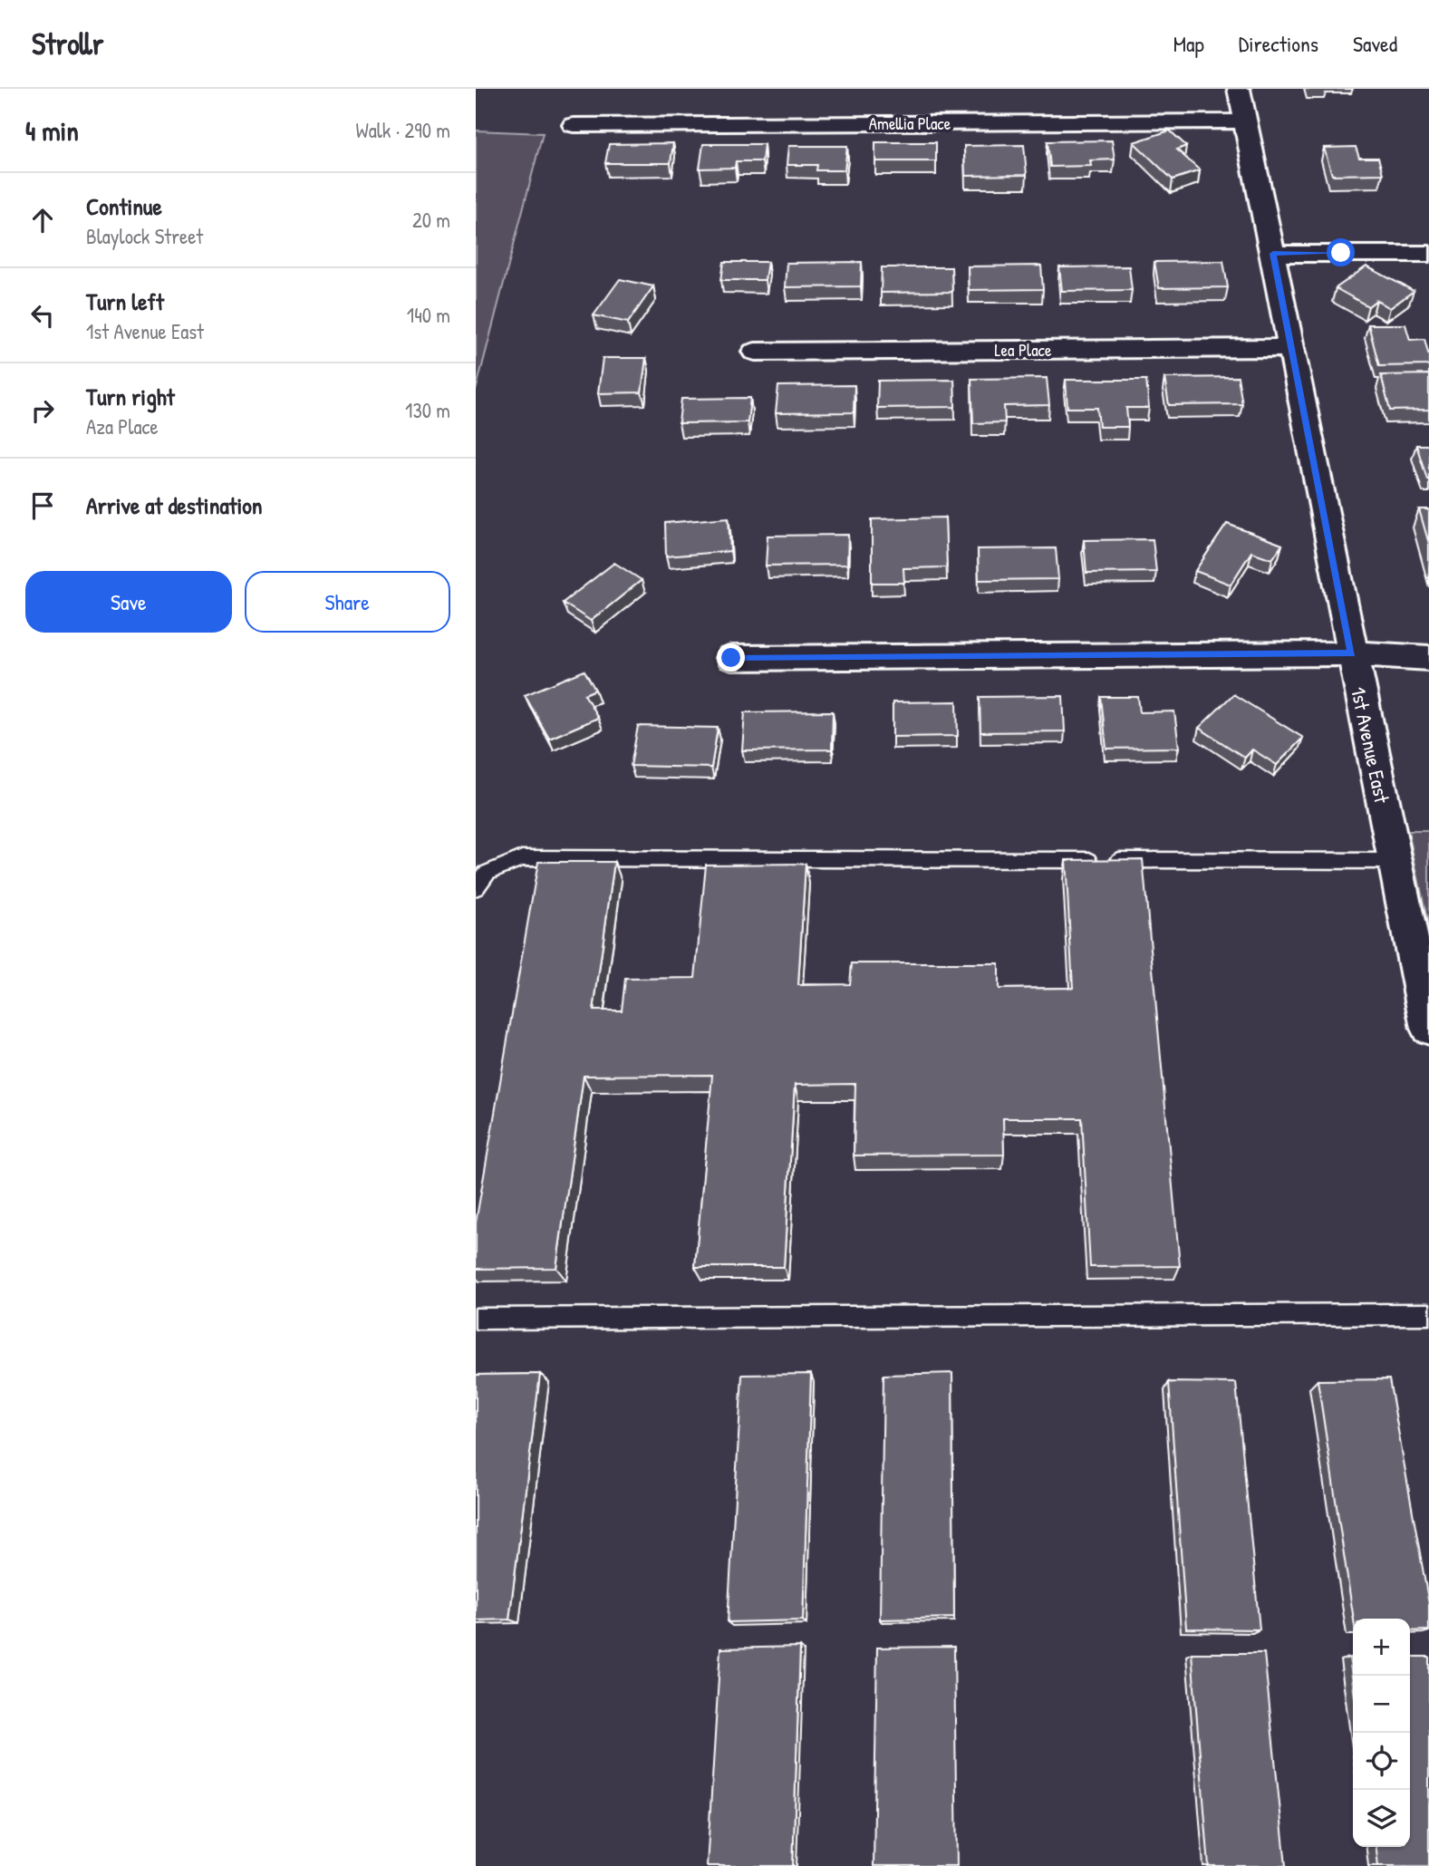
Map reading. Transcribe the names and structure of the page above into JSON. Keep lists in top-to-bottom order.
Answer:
{
  "streets": {
    "street": ["Amellia Place", "Lea Place", "1st Avenue East"]
  },
  "crossings": [
    ["Amellia Place", "1st Avenue East"],
    ["Lea Place", "1st Avenue East"]
  ],
  "page": {
    "header": "Strollr",
    "nav": ["Map", "Directions", "Saved"],
    "heading": ["4 min", "Walk · 290 m"],
    "list": [
      ["Continue", "Blaylock Street", "20 m"],
      ["Turn left", "1st Avenue East", "140 m"],
      ["Turn right", "Aza Place", "130 m"],
      "Arrive at destination"
    ],
    "buttons": ["Save", "Share"],
    "map_buttons": ["+", "−"]
  }
}
